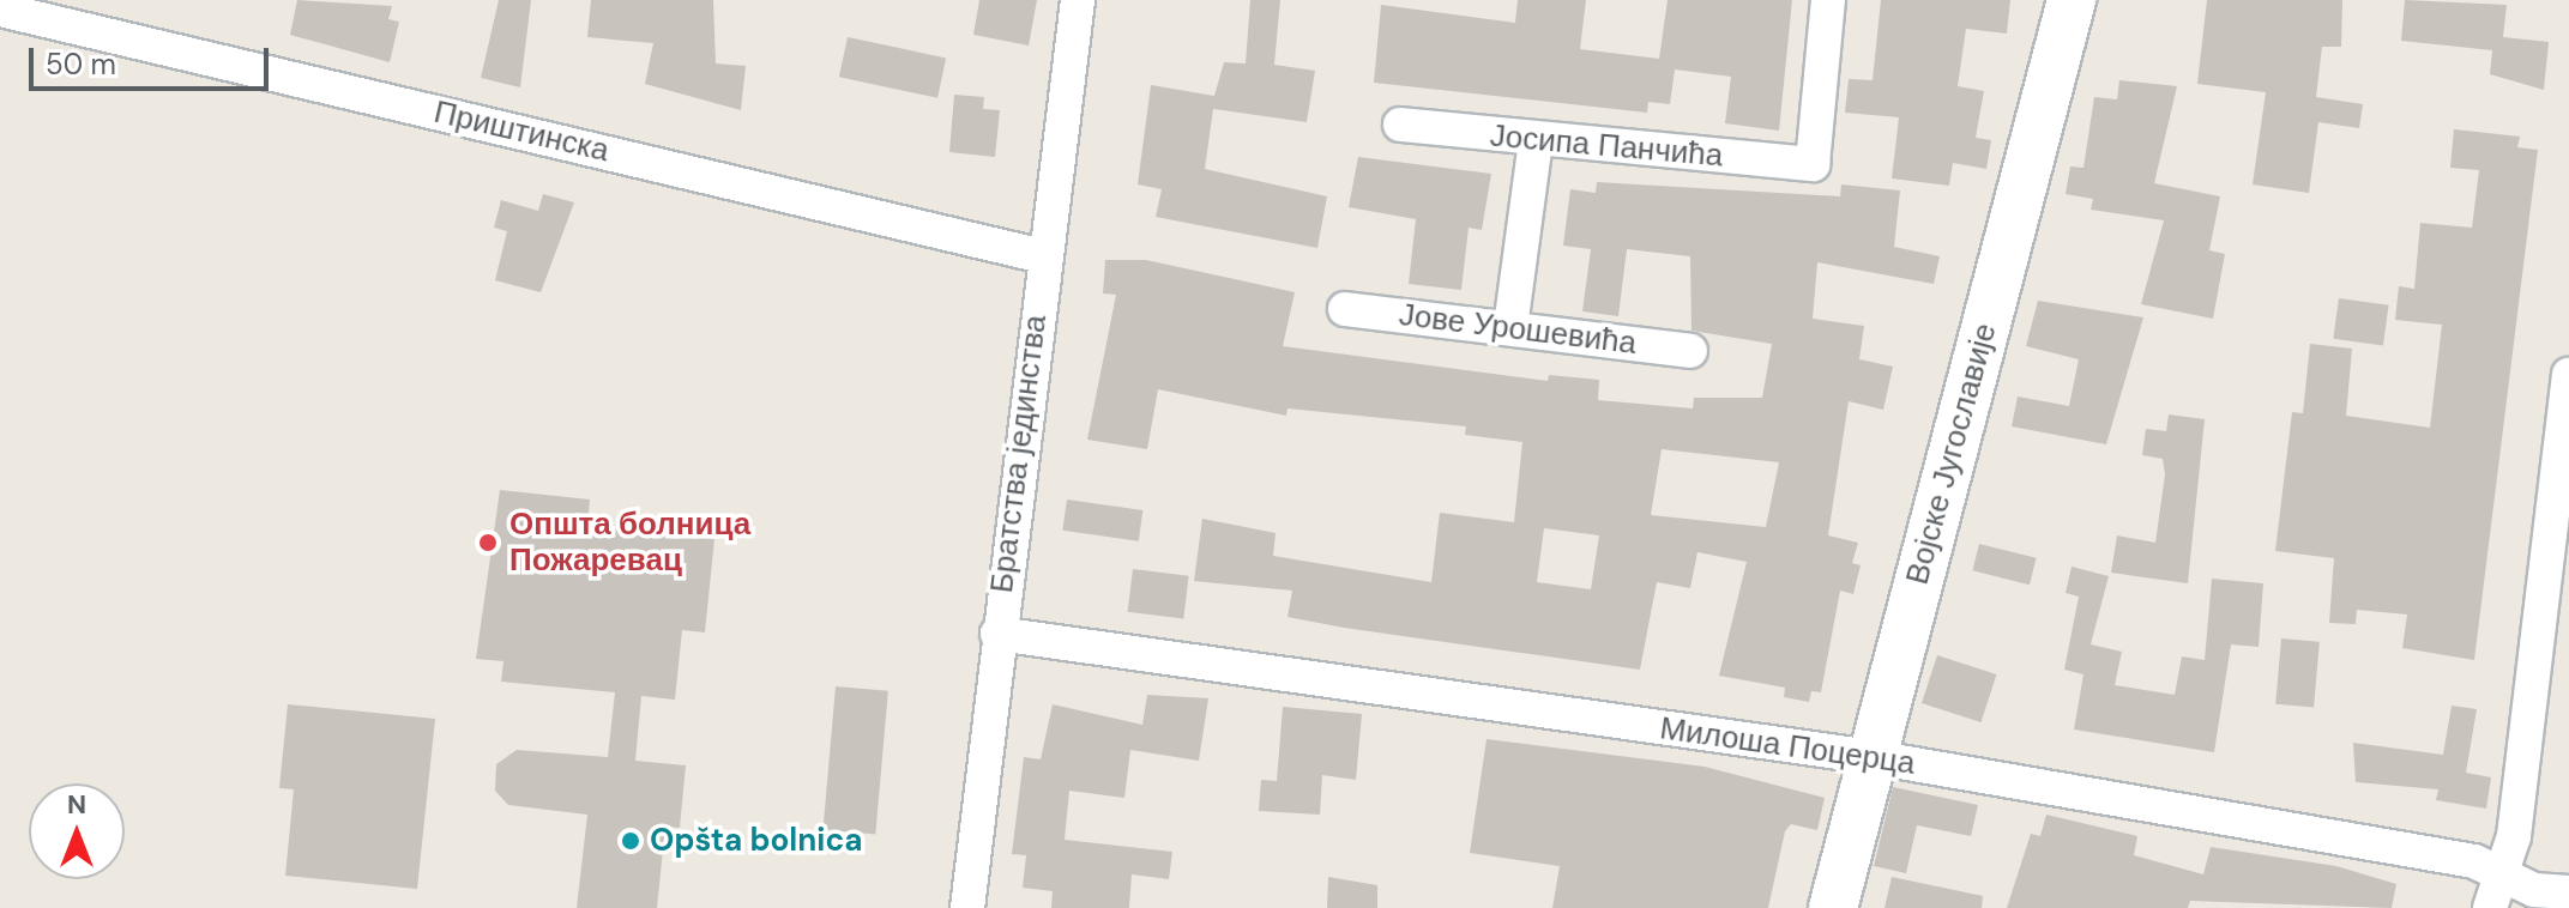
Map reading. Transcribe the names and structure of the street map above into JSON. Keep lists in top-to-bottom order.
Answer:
{
  "streets": {
    "main road": ["Војске Југославије"],
    "street": [
      "Приштинска",
      "Јосипа Панчића",
      "Јове Урошевића",
      "Братства јединства",
      "Милоша Поцерца"
    ]
  },
  "crossings": [
    ["Приштинска", "Братства јединства"],
    ["Братства јединства", "Милоша Поцерца"],
    ["Војске Југославије", "Милоша Поцерца"]
  ],
  "places": ["Општа болница Пожаревац", "Opšta bolnica"],
  "scale_bar": "50 m",
  "north": "top"
}
